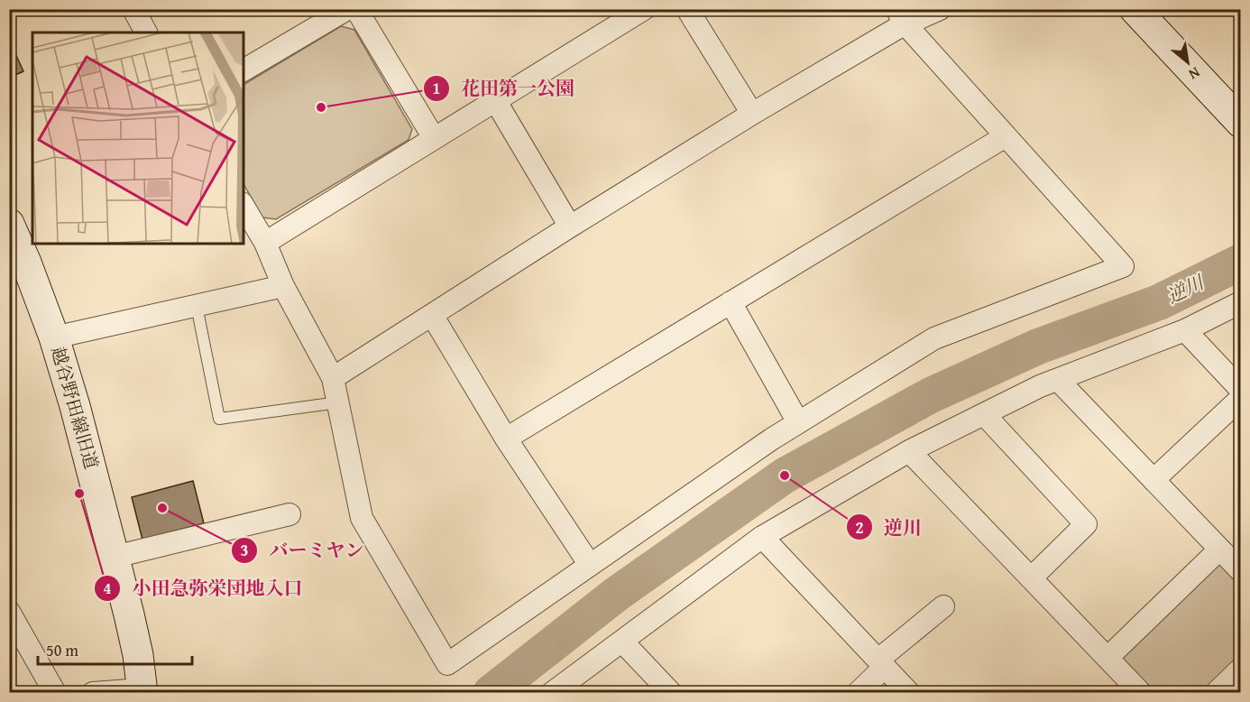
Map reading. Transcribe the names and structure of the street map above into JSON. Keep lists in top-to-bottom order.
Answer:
{
  "streets": {
    "street": ["越谷野田線旧道"]
  },
  "water": ["逆川"],
  "places": [
    "花田第一公園",
    "逆川",
    "小田急弥栄団地入口",
    "バーミヤン"
  ],
  "scale_bar": "50 m",
  "north": "bottom right"
}
